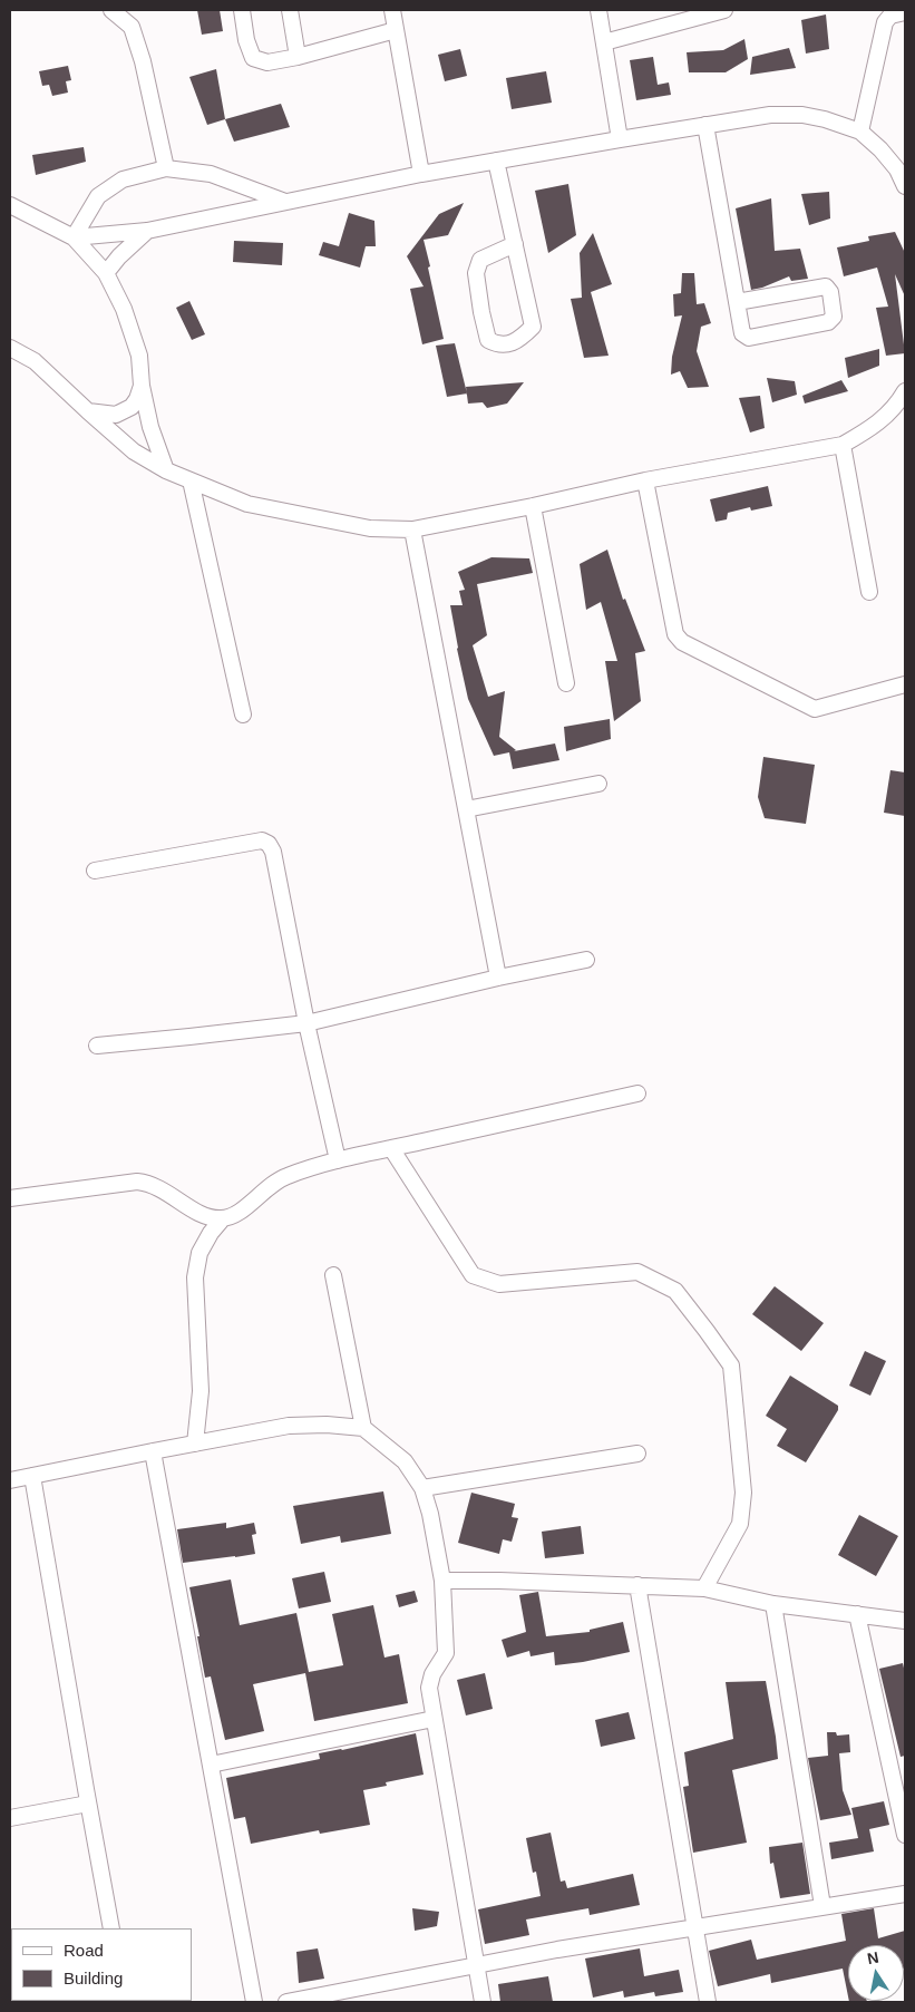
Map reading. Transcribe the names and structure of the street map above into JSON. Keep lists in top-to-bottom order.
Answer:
{
  "legend": ["Road", "Building"],
  "north": "top"
}
